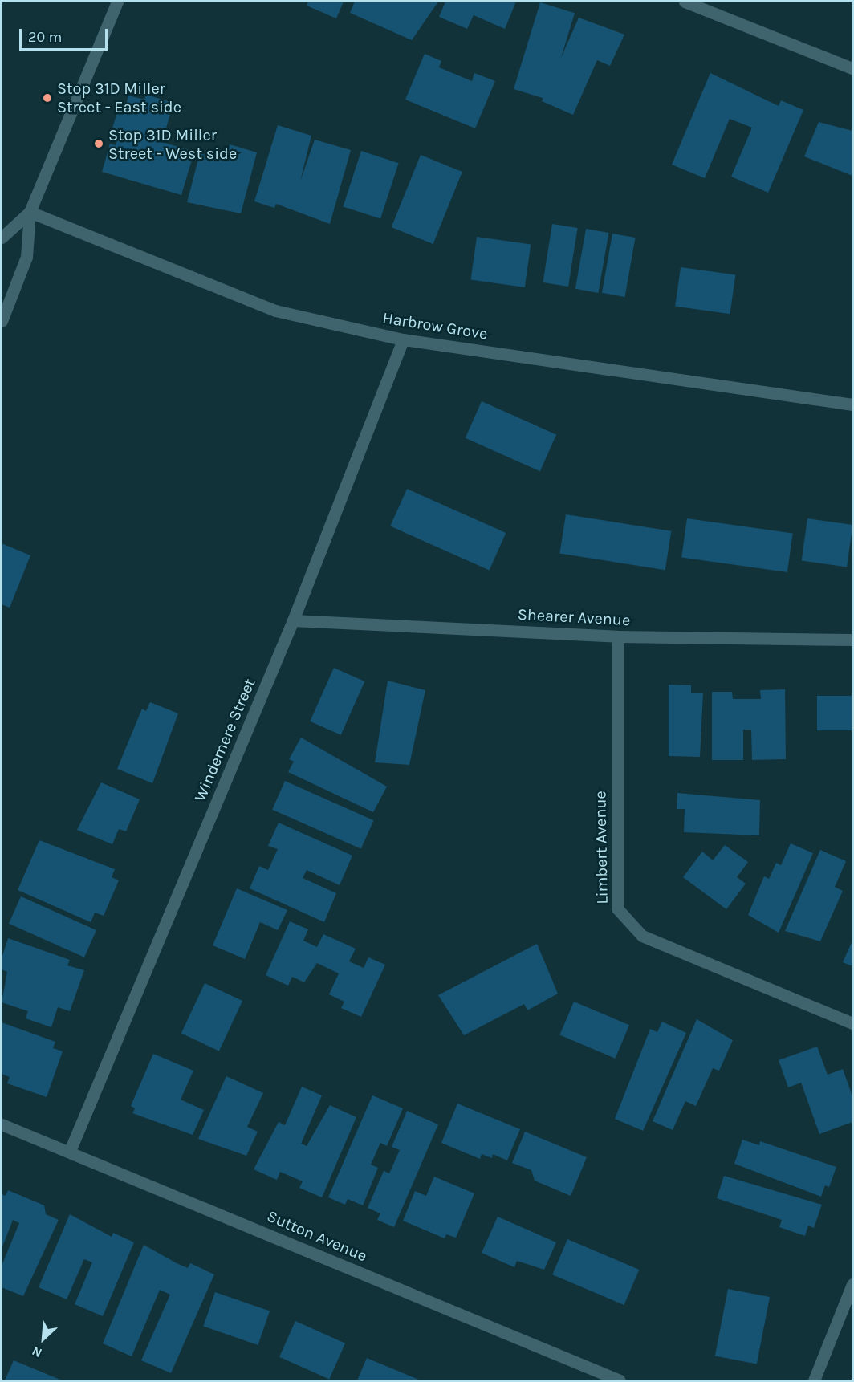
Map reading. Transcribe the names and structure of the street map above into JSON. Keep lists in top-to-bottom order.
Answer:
{
  "streets": {
    "street": [
      "Harbrow Grove",
      "Shearer Avenue",
      "Windemere Street",
      "Limbert Avenue",
      "Sutton Avenue"
    ]
  },
  "crossings": [
    ["Harbrow Grove", "Windemere Street"],
    ["Shearer Avenue", "Windemere Street"],
    ["Shearer Avenue", "Limbert Avenue"],
    ["Windemere Street", "Sutton Avenue"]
  ],
  "places": ["Stop 31D Miller Street - East side", "Stop 31D Miller Street - West side"],
  "scale_bar": "20 m",
  "north": "bottom left"
}
